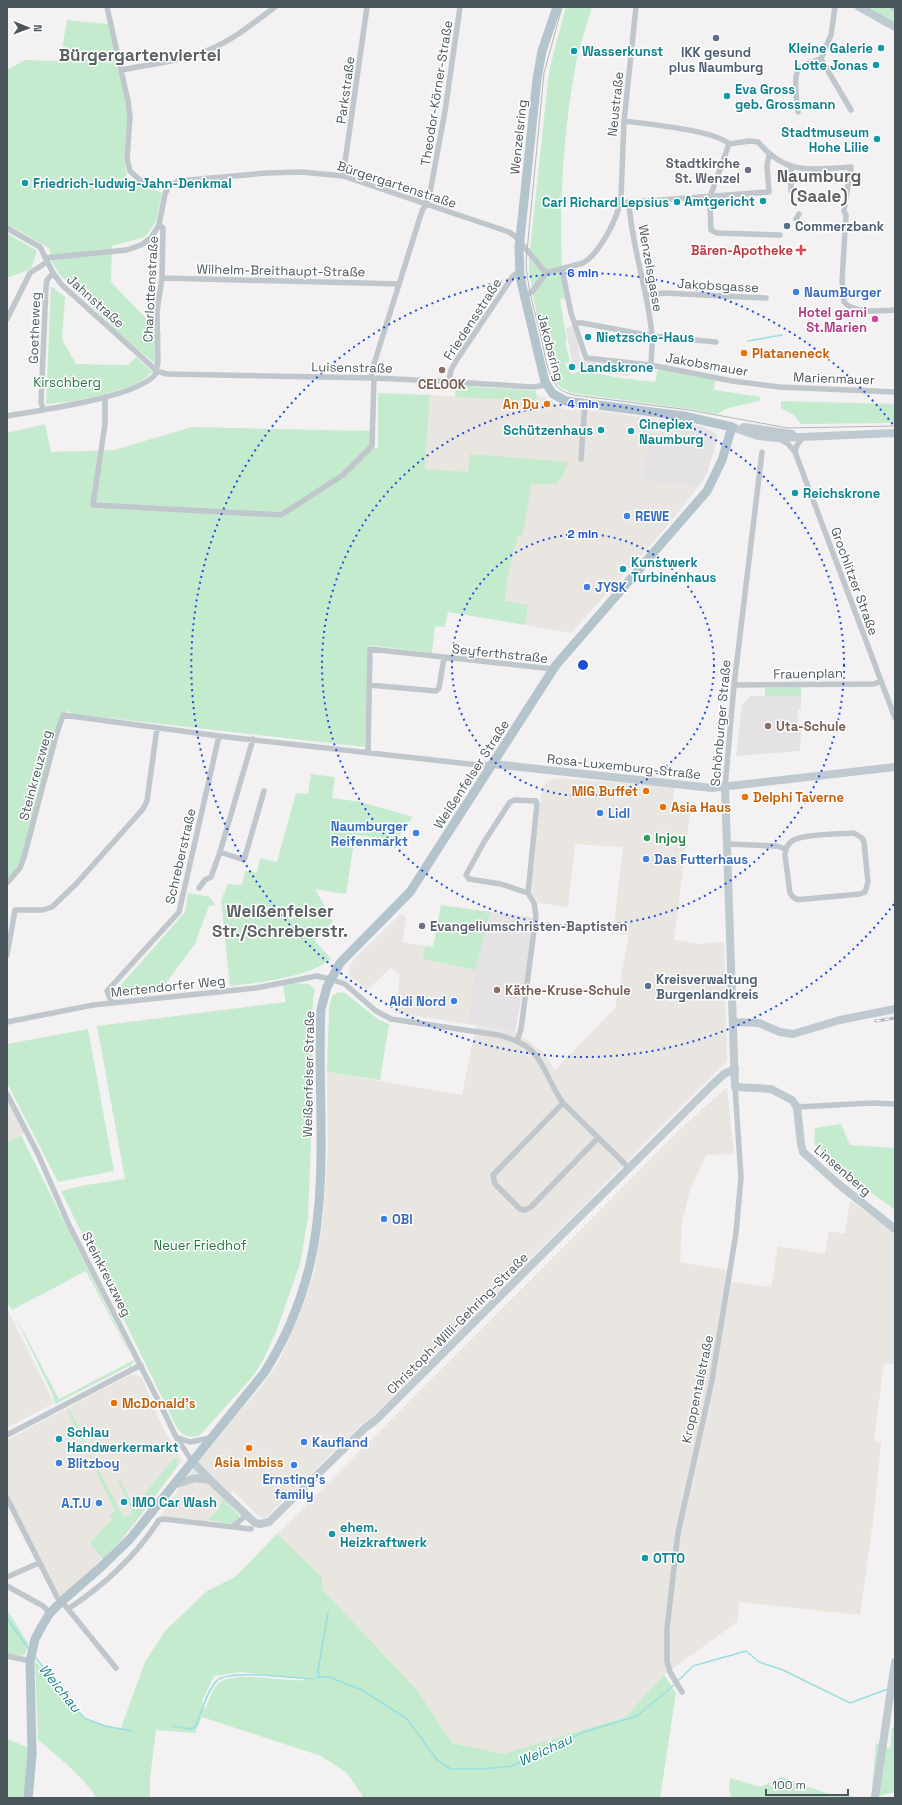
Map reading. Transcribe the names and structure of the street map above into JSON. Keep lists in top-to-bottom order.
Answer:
{
  "streets": {
    "main road": [
      "Wenzelsring",
      "Jakobsring",
      "Schönburger Straße",
      "Rosa-Luxemburg-Straße",
      "Weißenfelser Straße",
      "Linsenberg",
      "Christoph-Willi-Gehring-Straße"
    ],
    "street": [
      "Parkstraße",
      "Theodor-Körner-Straße",
      "Neustraße",
      "Bürgergartenstraße",
      "Wenzelsgasse",
      "Wilhelm-Breithaupt-Straße",
      "Jakobsgasse",
      "Charlottenstraße",
      "Jahnstraße",
      "Friedensstraße",
      "Goetheweg",
      "Jakobsmauer",
      "Luisenstraße",
      "Marienmauer",
      "Grochlitzer Straße",
      "Seyferthstraße",
      "Frauenplan",
      "Steinkreuzweg",
      "Schreberstraße",
      "Mertendorfer Weg",
      "Kroppentalstraße"
    ]
  },
  "crossings": [
    ["Parkstraße", "Bürgergartenstraße"],
    ["Theodor-Körner-Straße", "Bürgergartenstraße"],
    ["Theodor-Körner-Straße", "Wilhelm-Breithaupt-Straße"],
    ["Theodor-Körner-Straße", "Luisenstraße"],
    ["Wenzelsring", "Bürgergartenstraße"],
    ["Wenzelsring", "Friedensstraße"],
    ["Wenzelsring", "Jakobsring"],
    ["Bürgergartenstraße", "Charlottenstraße"],
    ["Wenzelsgasse", "Jakobsgasse"],
    ["Wenzelsgasse", "Jakobsmauer"],
    ["Wilhelm-Breithaupt-Straße", "Charlottenstraße"],
    ["Charlottenstraße", "Jahnstraße"],
    ["Charlottenstraße", "Luisenstraße"],
    ["Jahnstraße", "Goetheweg"],
    ["Jahnstraße", "Luisenstraße"],
    ["Friedensstraße", "Jakobsring"],
    ["Friedensstraße", "Luisenstraße"],
    ["Jakobsring", "Luisenstraße"],
    ["Jakobsring", "Weißenfelser Straße"],
    ["Jakobsmauer", "Marienmauer"],
    ["Grochlitzer Straße", "Frauenplan"],
    ["Seyferthstraße", "Weißenfelser Straße"],
    ["Frauenplan", "Schönburger Straße"],
    ["Schönburger Straße", "Rosa-Luxemburg-Straße"],
    ["Schönburger Straße", "Christoph-Willi-Gehring-Straße"],
    ["Rosa-Luxemburg-Straße", "Weißenfelser Straße"],
    ["Weißenfelser Straße", "Steinkreuzweg"],
    ["Weißenfelser Straße", "Mertendorfer Weg"],
    ["Weißenfelser Straße", "Christoph-Willi-Gehring-Straße"],
    ["Steinkreuzweg", "Christoph-Willi-Gehring-Straße"],
    ["Schreberstraße", "Mertendorfer Weg"],
    ["Mertendorfer Weg", "Christoph-Willi-Gehring-Straße"]
  ],
  "districts": ["Bürgergartenviertel", "Naumburg (Saale)", "Weißenfelser Str./Schreberstr."],
  "water": ["Weichau"],
  "parks": ["Kirschberg", "Neuer Friedhof"],
  "places": {
    "other": [
      "IKK gesund plus Naumburg",
      "Kleine Galerie",
      "Wasserkunst",
      "Lotte Jonas",
      "Eva Gross geb. Grossmann",
      "Stadtmuseum Hohe Lilie",
      "Stadtkirche St. Wenzel",
      "Friedrich-ludwig-Jahn-Denkmal",
      "Amtgericht",
      "Carl Richard Lepsius",
      "Commerzbank",
      "NaumBurger",
      "Hotel garni St.Marien",
      "Nietzsche-Haus",
      "Plataneneck",
      "Landskrone",
      "CELOOK",
      "An Du",
      "Schützenhaus",
      "Cineplex Naumburg",
      "Reichskrone",
      "REWE",
      "Kunstwerk Turbinenhaus",
      "JYSK",
      "Uta-Schule",
      "MIG Buffet",
      "Delphi Taverne",
      "Asia Haus",
      "Lidl",
      "Naumburger Reifenmarkt",
      "Injoy",
      "Das Futterhaus",
      "Evangeliumschristen-Baptisten",
      "Kreisverwaltung Burgenlandkreis",
      "Käthe-Kruse-Schule",
      "Aldi Nord",
      "OBI",
      "McDonald's",
      "Schlau Handwerkermarkt",
      "Kaufland",
      "Asia Imbiss",
      "Blitzboy",
      "Ernsting's family",
      "IMO Car Wash",
      "A.T.U",
      "ehem. Heizkraftwerk",
      "OTTO"
    ],
    "health": ["Bären-Apotheke"]
  },
  "scale_bar": "100 m",
  "north": "right",
  "rings": ["6 min", "4 min", "2 min"]
}
